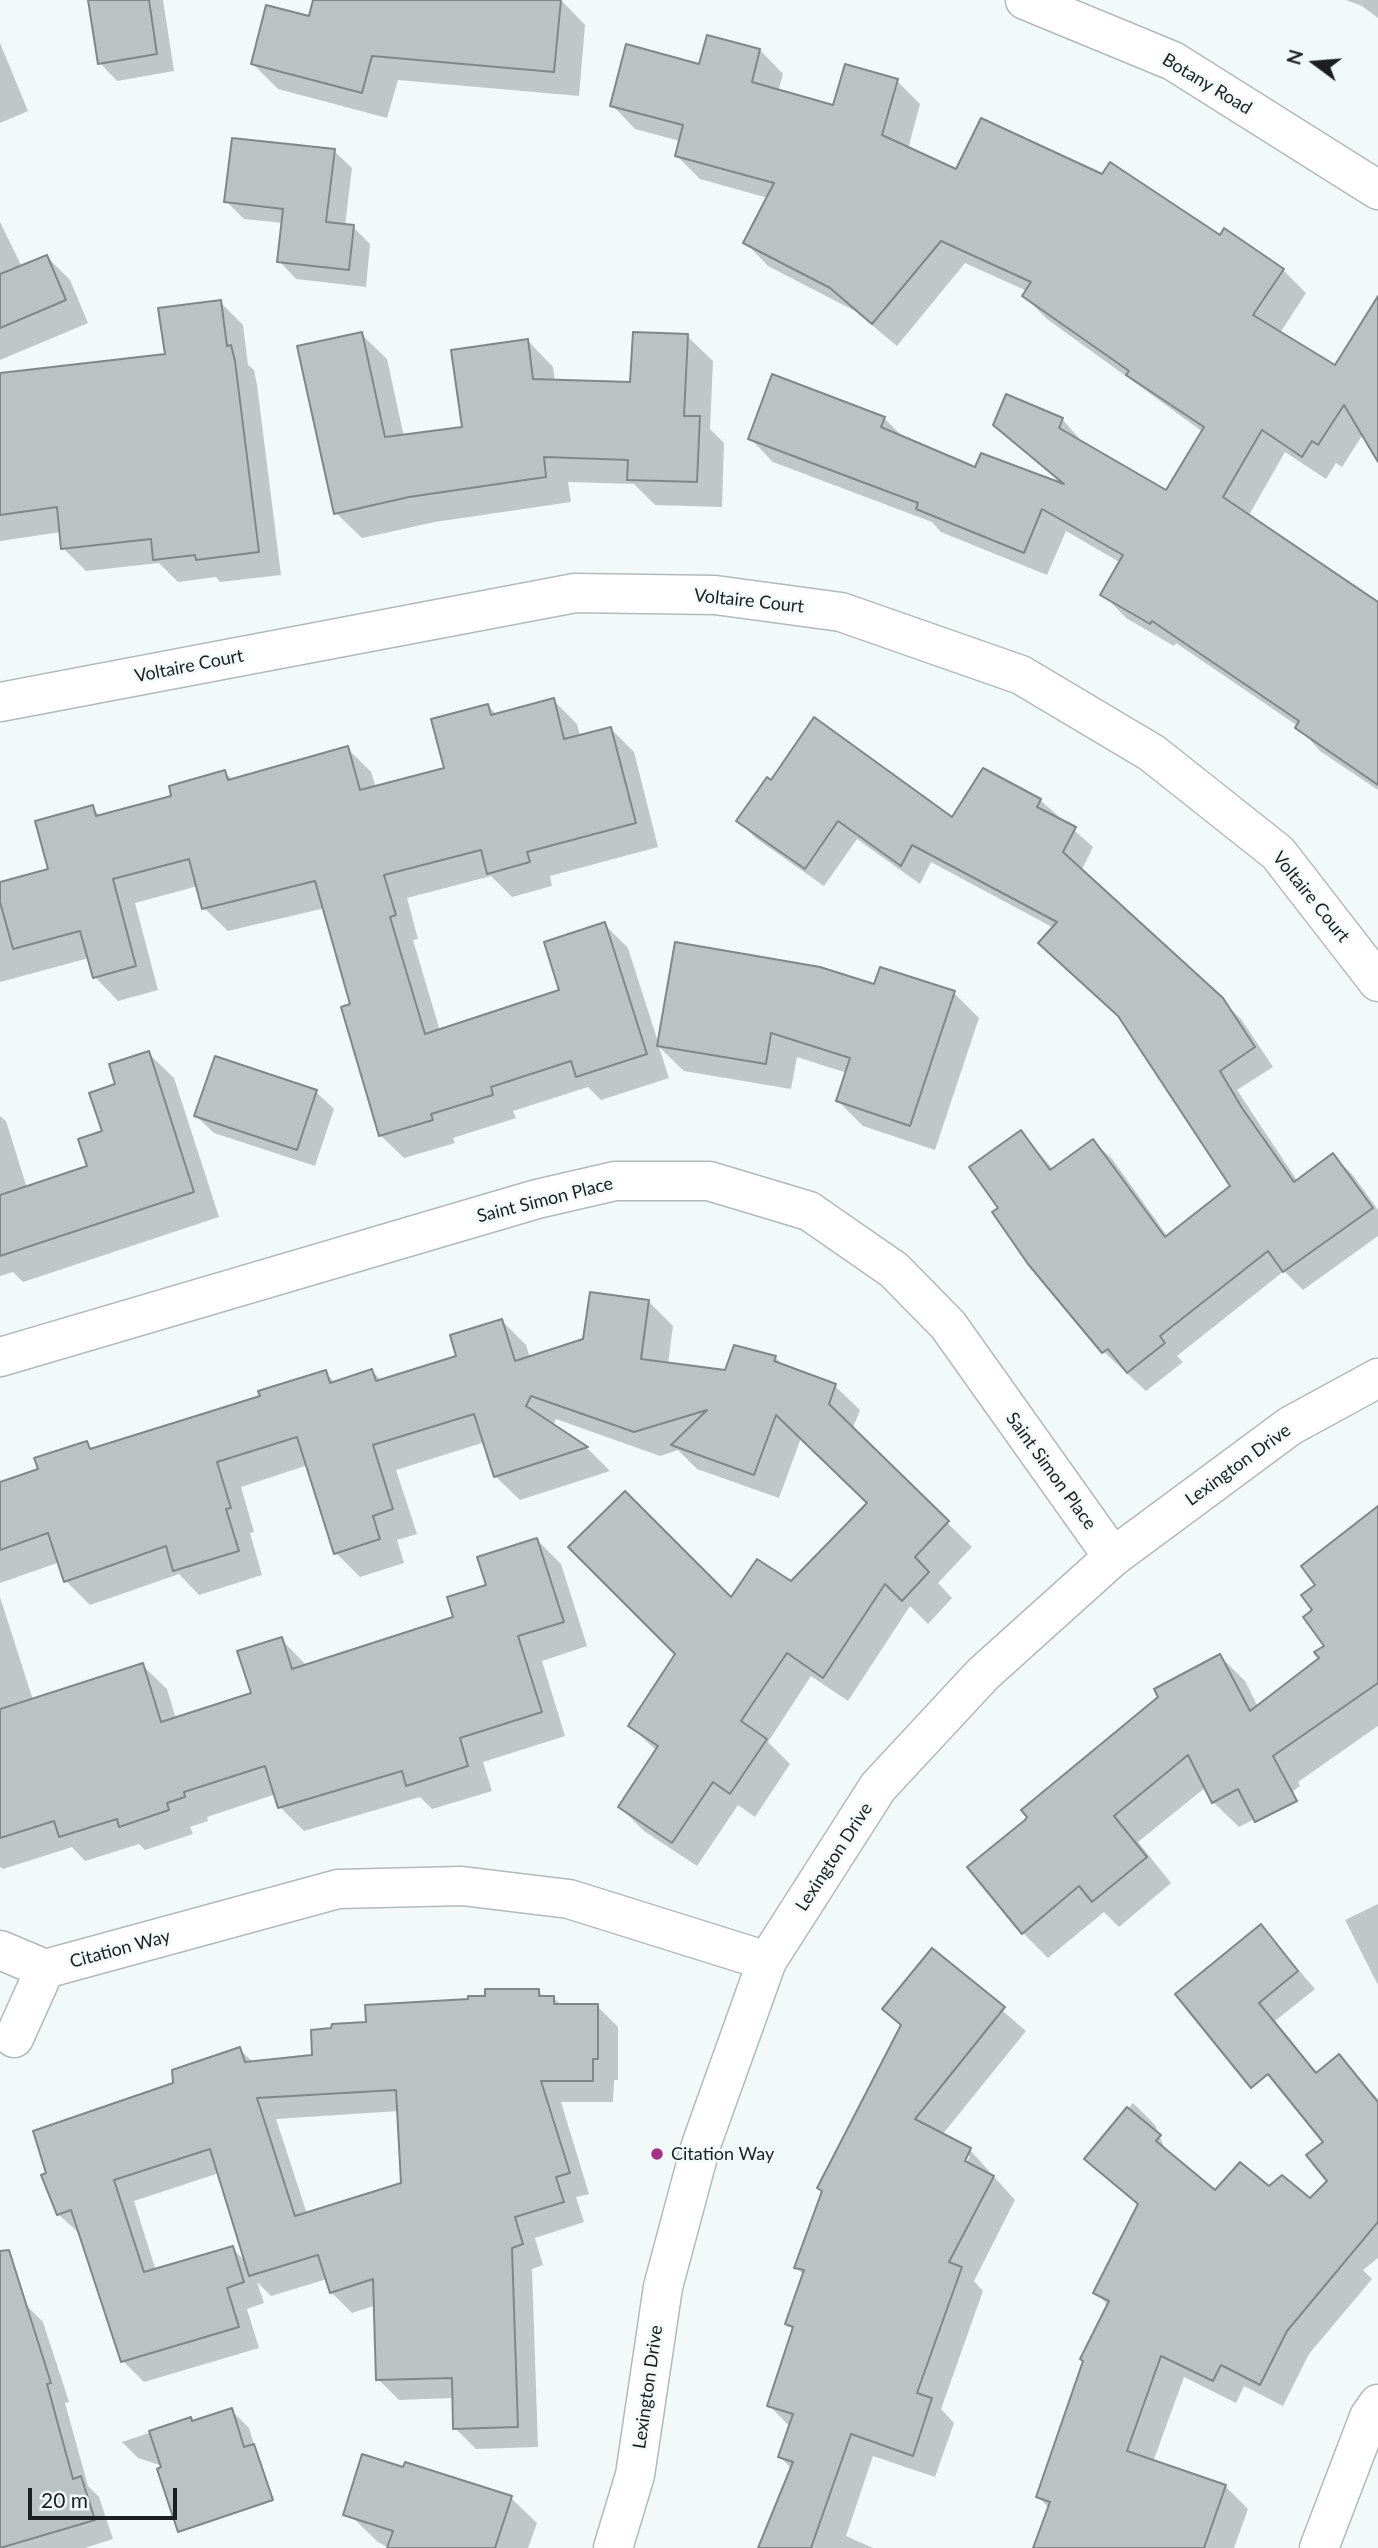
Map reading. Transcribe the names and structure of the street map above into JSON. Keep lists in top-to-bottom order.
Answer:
{
  "streets": {
    "street": [
      "Botany Road",
      "Voltaire Court",
      "Saint Simon Place",
      "Lexington Drive",
      "Citation Way"
    ]
  },
  "crossings": [
    ["Saint Simon Place", "Lexington Drive"],
    ["Lexington Drive", "Citation Way"]
  ],
  "places": ["Citation Way"],
  "scale_bar": "20 m",
  "north": "left"
}
